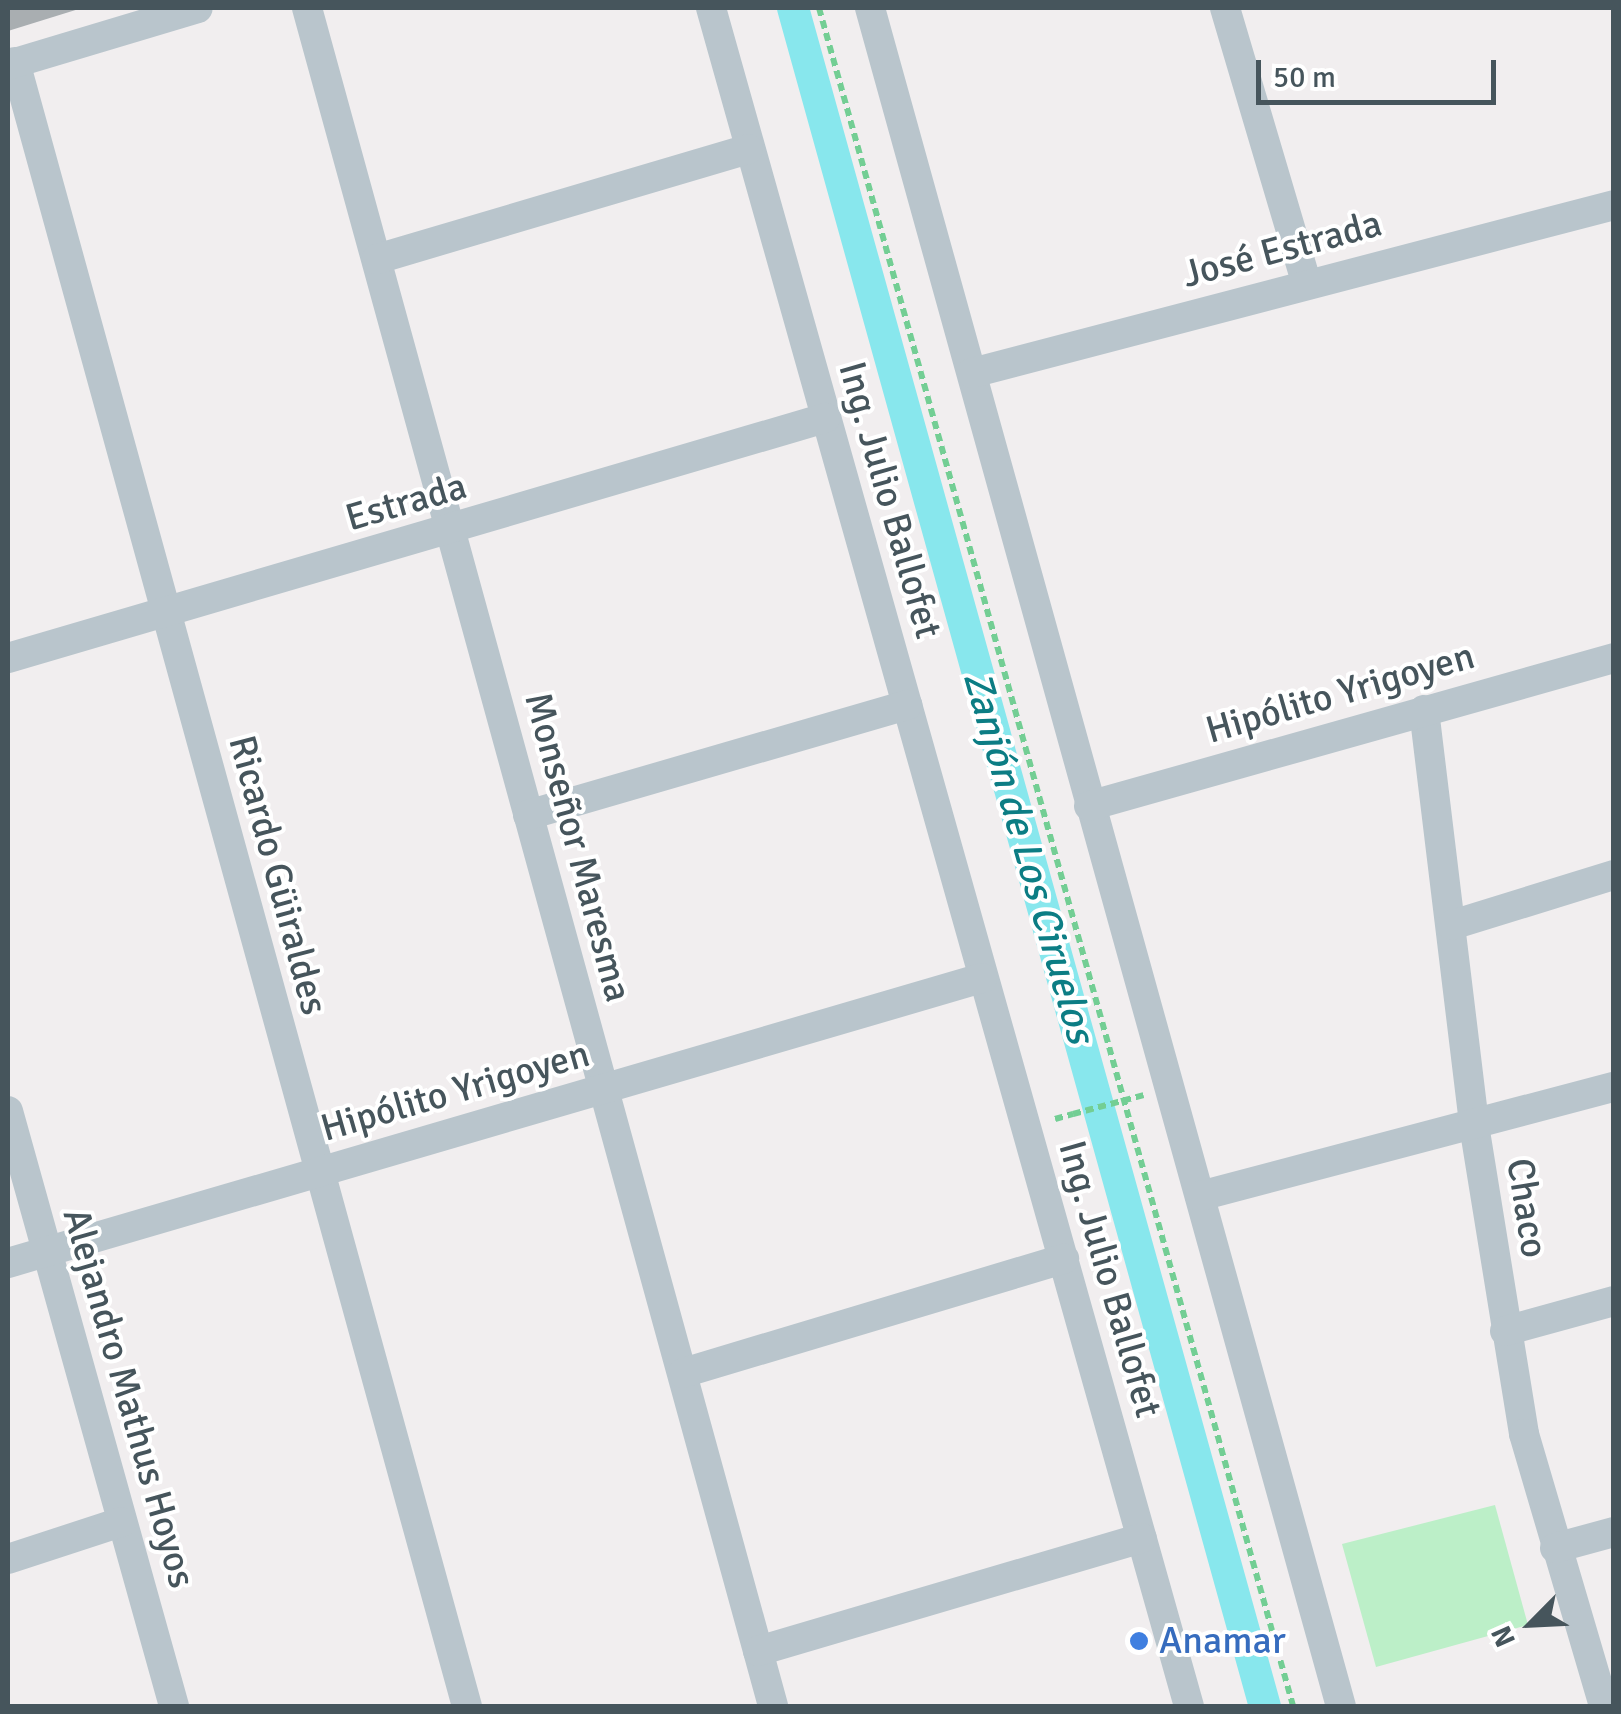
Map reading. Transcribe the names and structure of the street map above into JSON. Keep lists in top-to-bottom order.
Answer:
{
  "streets": {
    "street": [
      "José Estrada",
      "Ing. Julio Ballofet",
      "Estrada",
      "Hipólito Yrigoyen",
      "Monseñor Maresma",
      "Ricardo Güiraldes",
      "Chaco",
      "Alejandro Mathus Hoyos"
    ]
  },
  "crossings": [
    ["Ing. Julio Ballofet", "Estrada"],
    ["Ing. Julio Ballofet", "Hipólito Yrigoyen"],
    ["Estrada", "Monseñor Maresma"],
    ["Estrada", "Ricardo Güiraldes"],
    ["Hipólito Yrigoyen", "Monseñor Maresma"],
    ["Hipólito Yrigoyen", "Ricardo Güiraldes"],
    ["Hipólito Yrigoyen", "Chaco"],
    ["Hipólito Yrigoyen", "Alejandro Mathus Hoyos"]
  ],
  "water": ["Zanjón de Los Ciruelos"],
  "places": ["Anamar"],
  "scale_bar": "50 m",
  "north": "bottom left"
}
